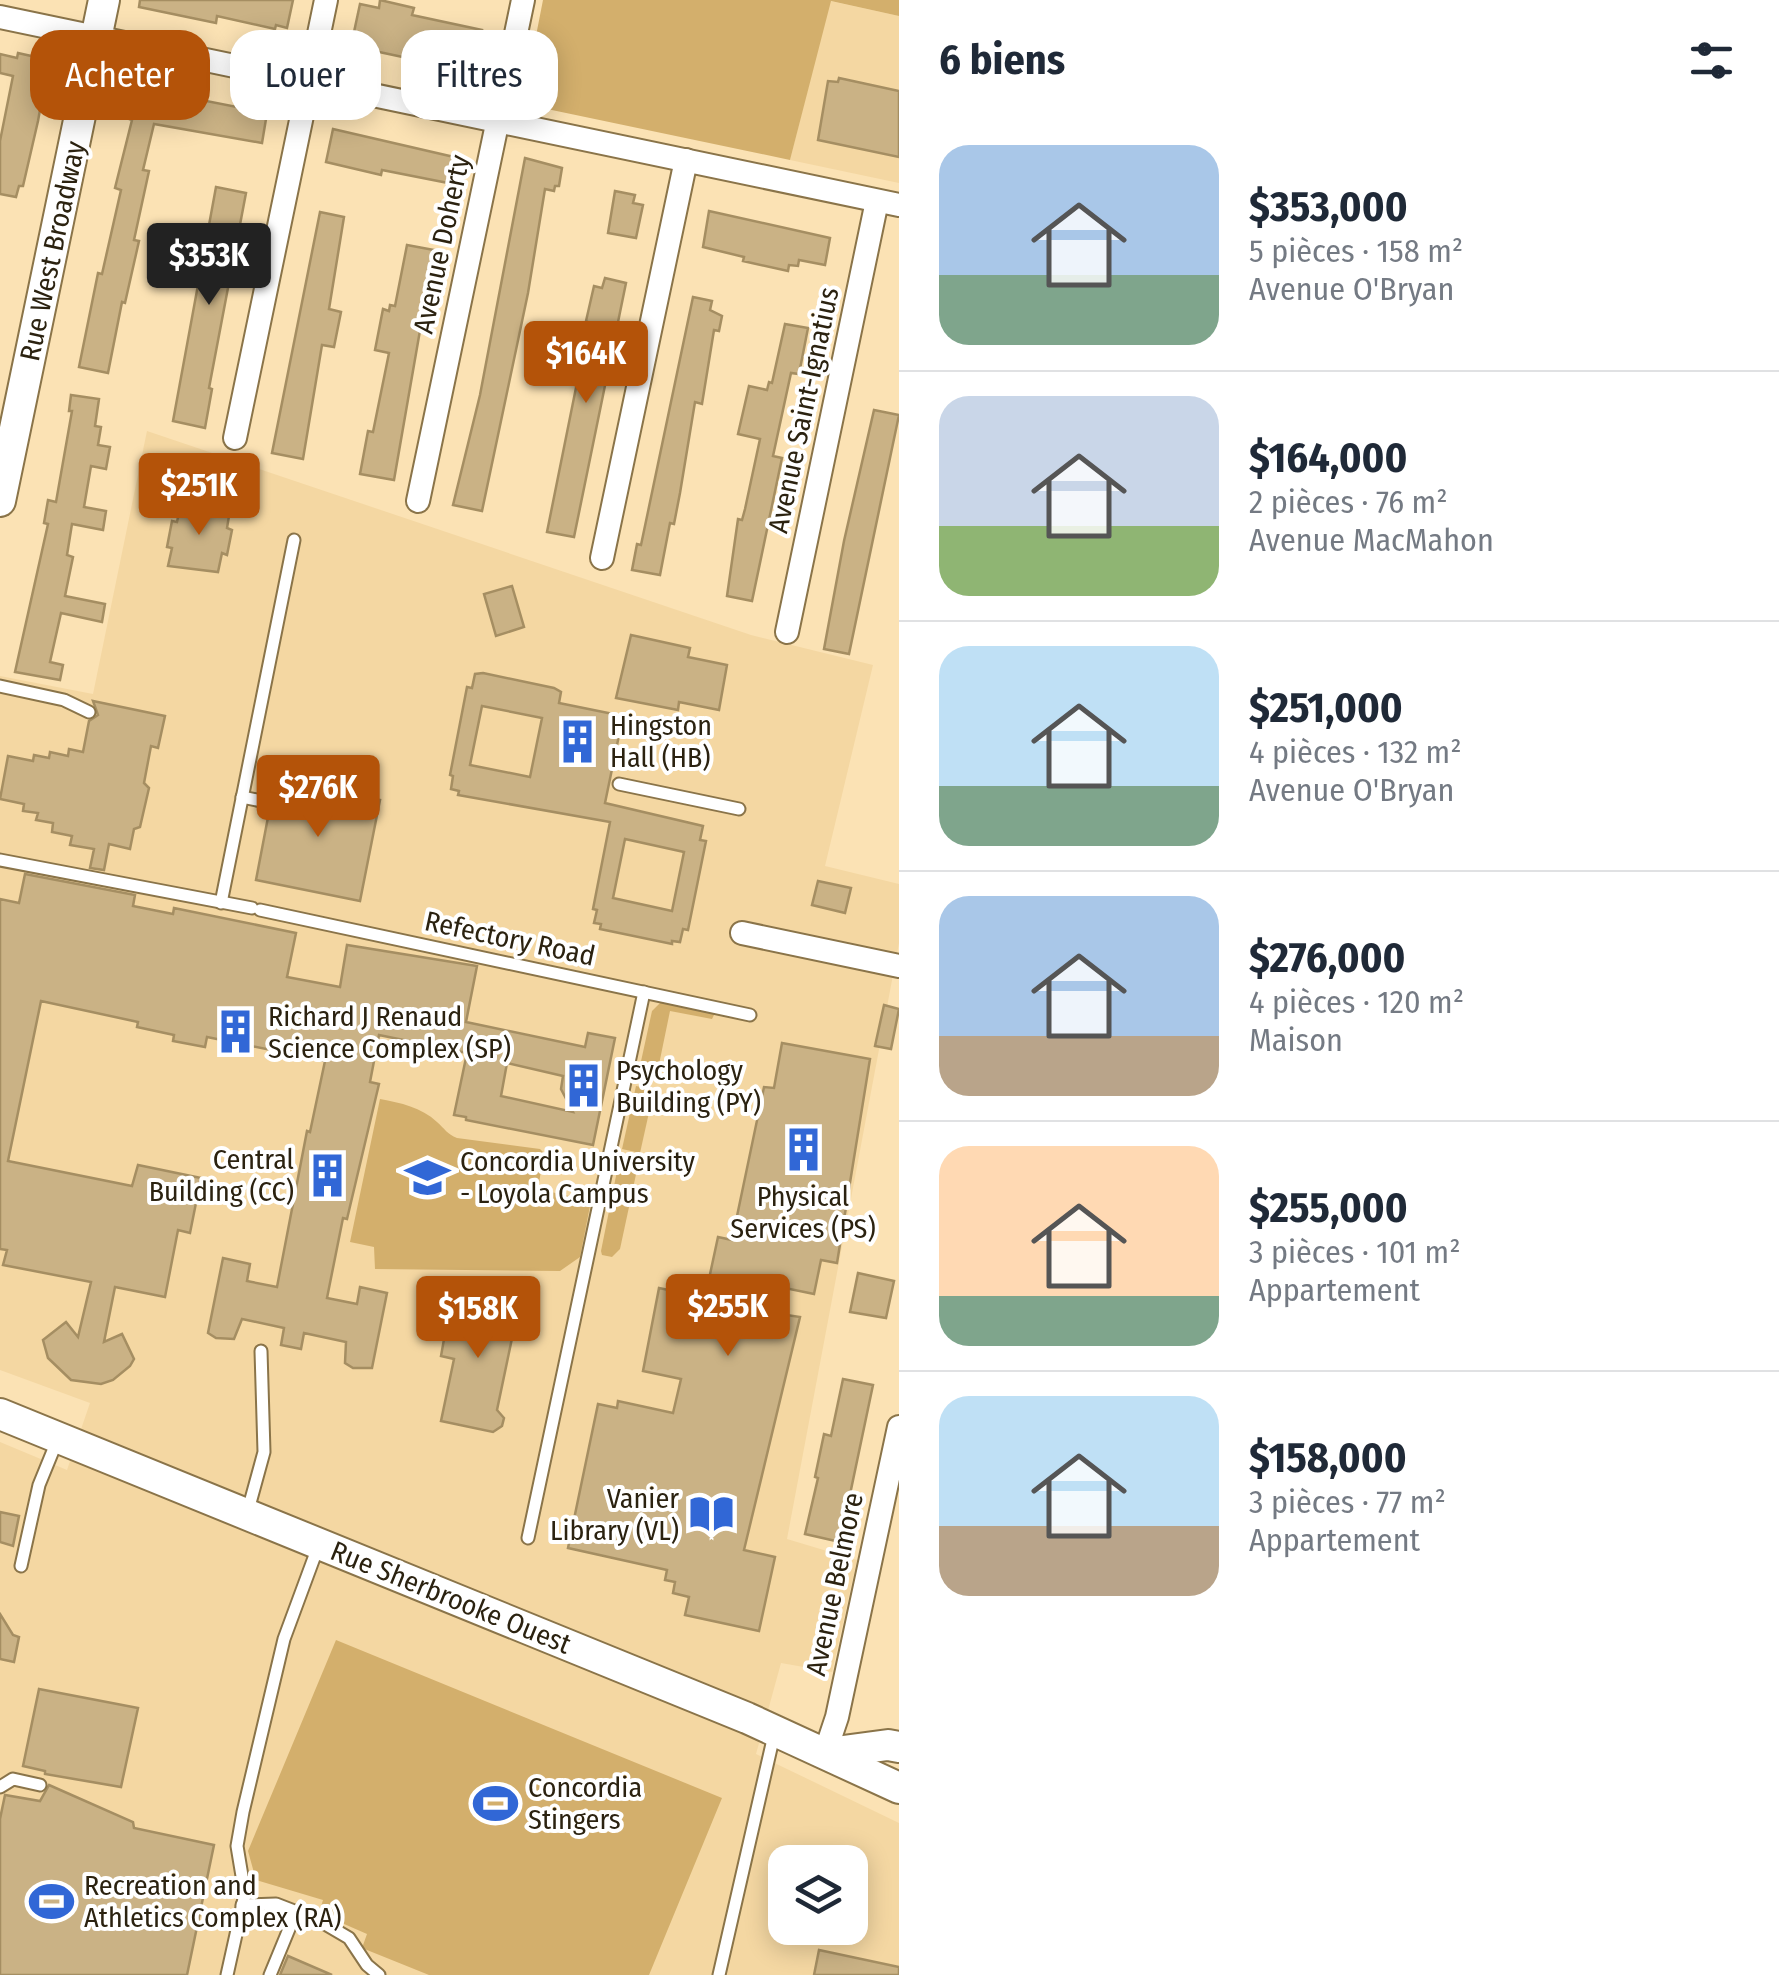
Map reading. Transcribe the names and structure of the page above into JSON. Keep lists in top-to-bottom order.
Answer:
{
  "streets": {
    "main road": ["Rue West Broadway", "Rue Sherbrooke Ouest"],
    "street": ["Avenue Doherty", "Avenue Saint-Ignatius", "Avenue Belmore"],
    "lane": ["Refectory Road"]
  },
  "crossings": [
    ["Avenue Belmore", "Rue Sherbrooke Ouest"]
  ],
  "places": {
    "building": [
      "Hingston Hall (HB)",
      "Richard J Renaud Science Complex (SP)",
      "Psychology Building (PY)",
      "Physical Services (PS)",
      "Central Building (CC)"
    ],
    "school or university": ["Concordia University - Loyola Campus"],
    "library": ["Vanier Library (VL)"],
    "sports": ["Concordia Stingers", "Recreation and Athletics Complex (RA)"]
  },
  "page": {
    "heading": "6 biens",
    "chip": ["Acheter", "Louer", "Filtres"],
    "list": [
      {
        "name": "$353,000",
        "note": "5 pièces · 158 m² · Avenue O'Bryan"
      },
      {
        "name": "$164,000",
        "note": "2 pièces · 76 m² · Avenue MacMahon"
      },
      {
        "name": "$251,000",
        "note": "4 pièces · 132 m² · Avenue O'Bryan"
      },
      {
        "name": "$276,000",
        "note": "4 pièces · 120 m² · Maison"
      },
      {
        "name": "$255,000",
        "note": "3 pièces · 101 m² · Appartement"
      },
      {
        "name": "$158,000",
        "note": "3 pièces · 77 m² · Appartement"
      }
    ],
    "price": [
      "$353K",
      "$164K",
      "$251K",
      "$276K",
      "$255K",
      "$158K"
    ]
  }
}
